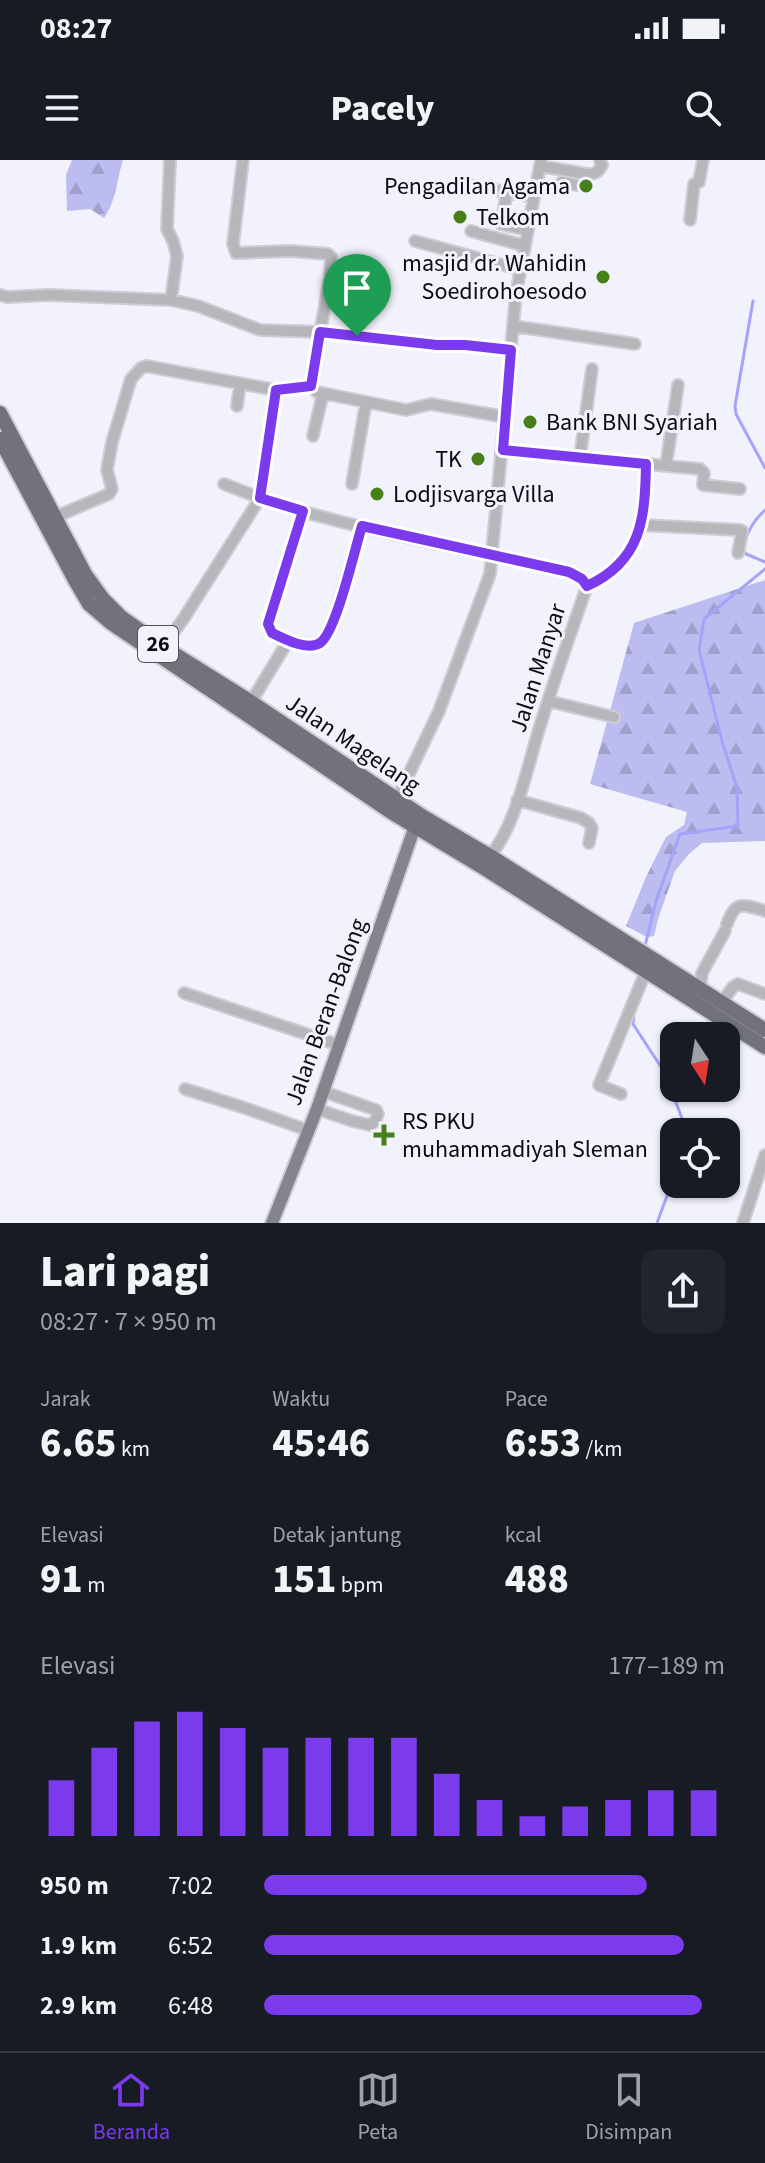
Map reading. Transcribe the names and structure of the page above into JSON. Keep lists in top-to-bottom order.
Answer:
{
  "streets": {
    "highway": ["26", "Jalan Magelang"],
    "main road": ["Jalan Beran-Balong"],
    "street": ["Jalan Manyar"]
  },
  "crossings": [
    ["Jalan Manyar", "Jalan Magelang"],
    ["Jalan Magelang", "Jalan Beran-Balong"]
  ],
  "places": {
    "other": [
      "Pengadilan Agama",
      "Telkom",
      "masjid dr. Wahidin Soedirohoesodo",
      "Bank BNI Syariah",
      "TK",
      "Lodjisvarga Villa"
    ],
    "health": ["RS PKU muhammadiyah Sleman"]
  },
  "north": "bottom",
  "page": {
    "status": "08:27",
    "header": "Pacely",
    "heading": ["Lari pagi", "08:27 · 7 × 950 m"],
    "stats": [
      ["Jarak", "6.65 km"],
      ["Waktu", "45:46"],
      ["Pace", "6:53 /km"],
      ["Elevasi", "91 m"],
      ["Detak jantung", "151 bpm"],
      ["kcal", "488"]
    ],
    "chart": ["Elevasi", "177–189 m"],
    "list": [
      {
        "name": "950 m",
        "note": "7:02"
      },
      {
        "name": "1.9 km",
        "note": "6:52"
      },
      {
        "name": "2.9 km",
        "note": "6:48"
      }
    ],
    "tabs": ["Beranda", "Peta", "Disimpan"]
  }
}
